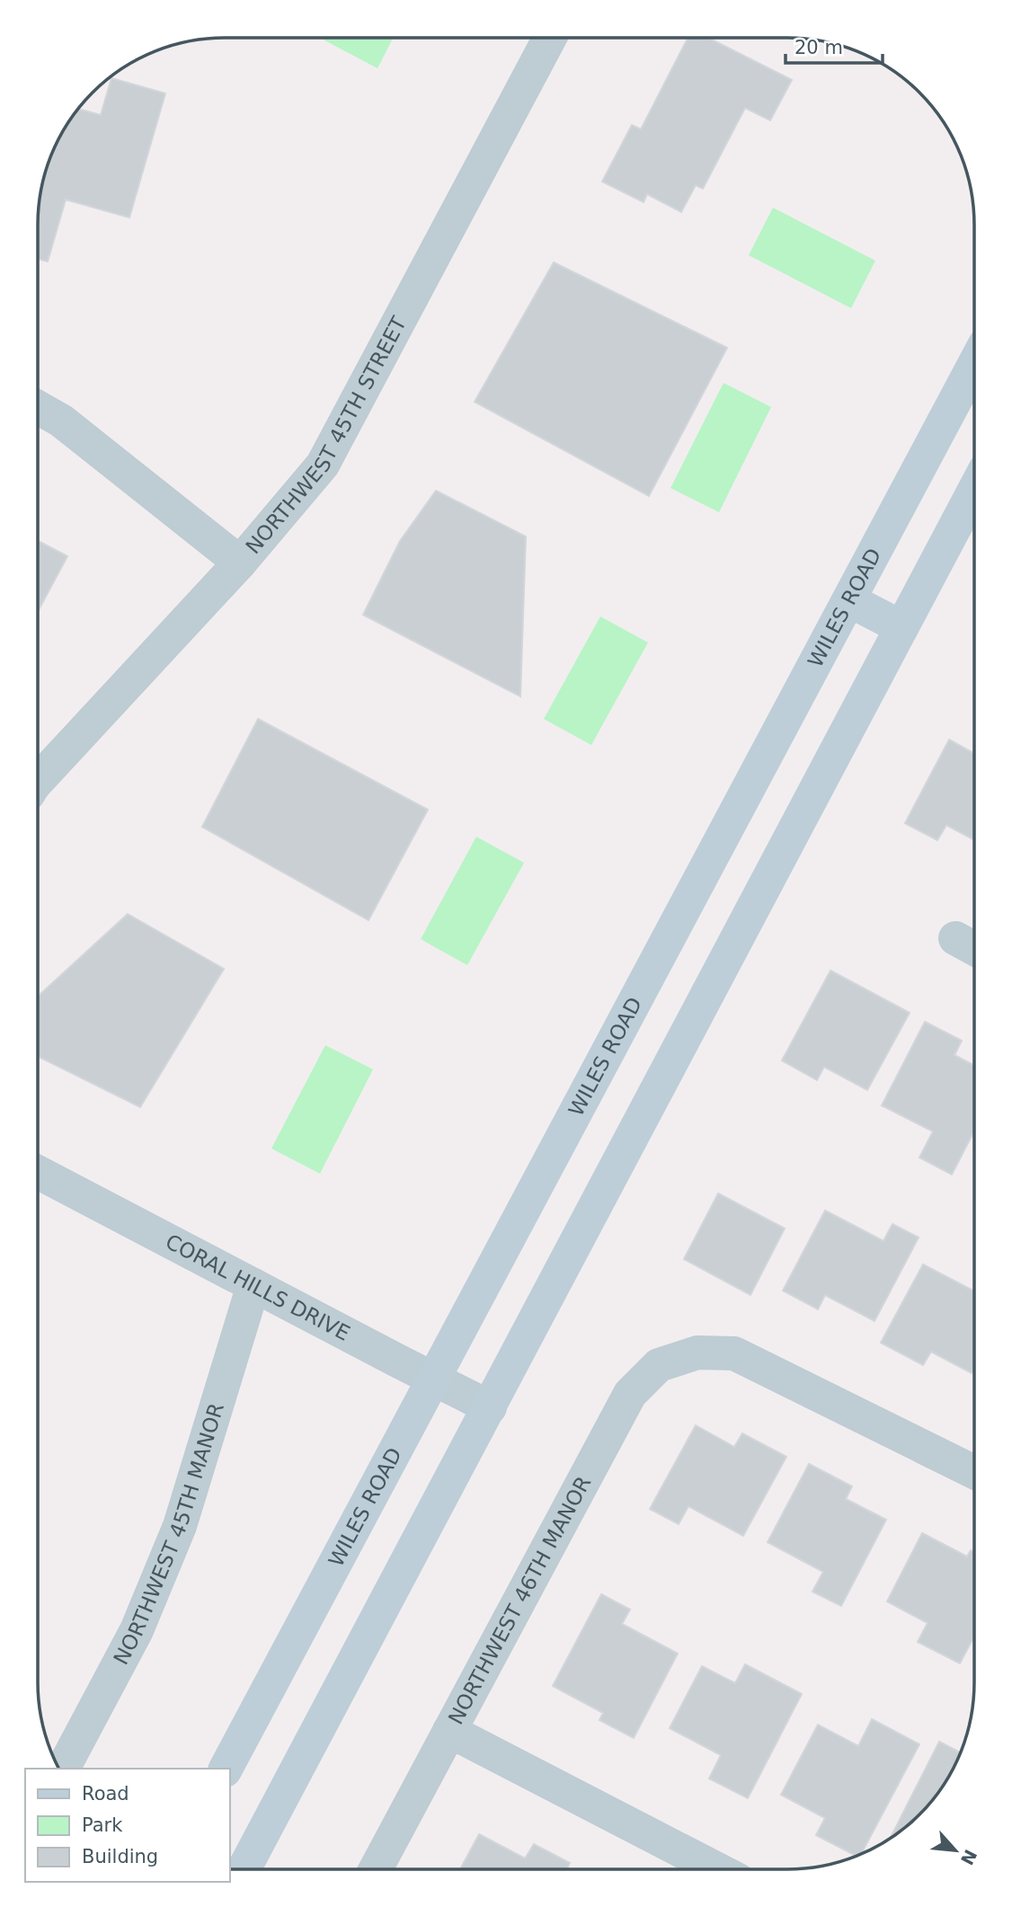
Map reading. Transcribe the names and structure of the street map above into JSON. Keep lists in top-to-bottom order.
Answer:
{
  "streets": {
    "main road": ["WILES ROAD"],
    "street": [
      "NORTHWEST 45TH STREET",
      "CORAL HILLS DRIVE",
      "NORTHWEST 45TH MANOR",
      "NORTHWEST 46TH MANOR"
    ]
  },
  "crossings": [
    ["WILES ROAD", "CORAL HILLS DRIVE"],
    ["CORAL HILLS DRIVE", "NORTHWEST 45TH MANOR"]
  ],
  "legend": ["Road", "Park", "Building"],
  "scale_bar": "20 m",
  "north": "bottom right"
}
